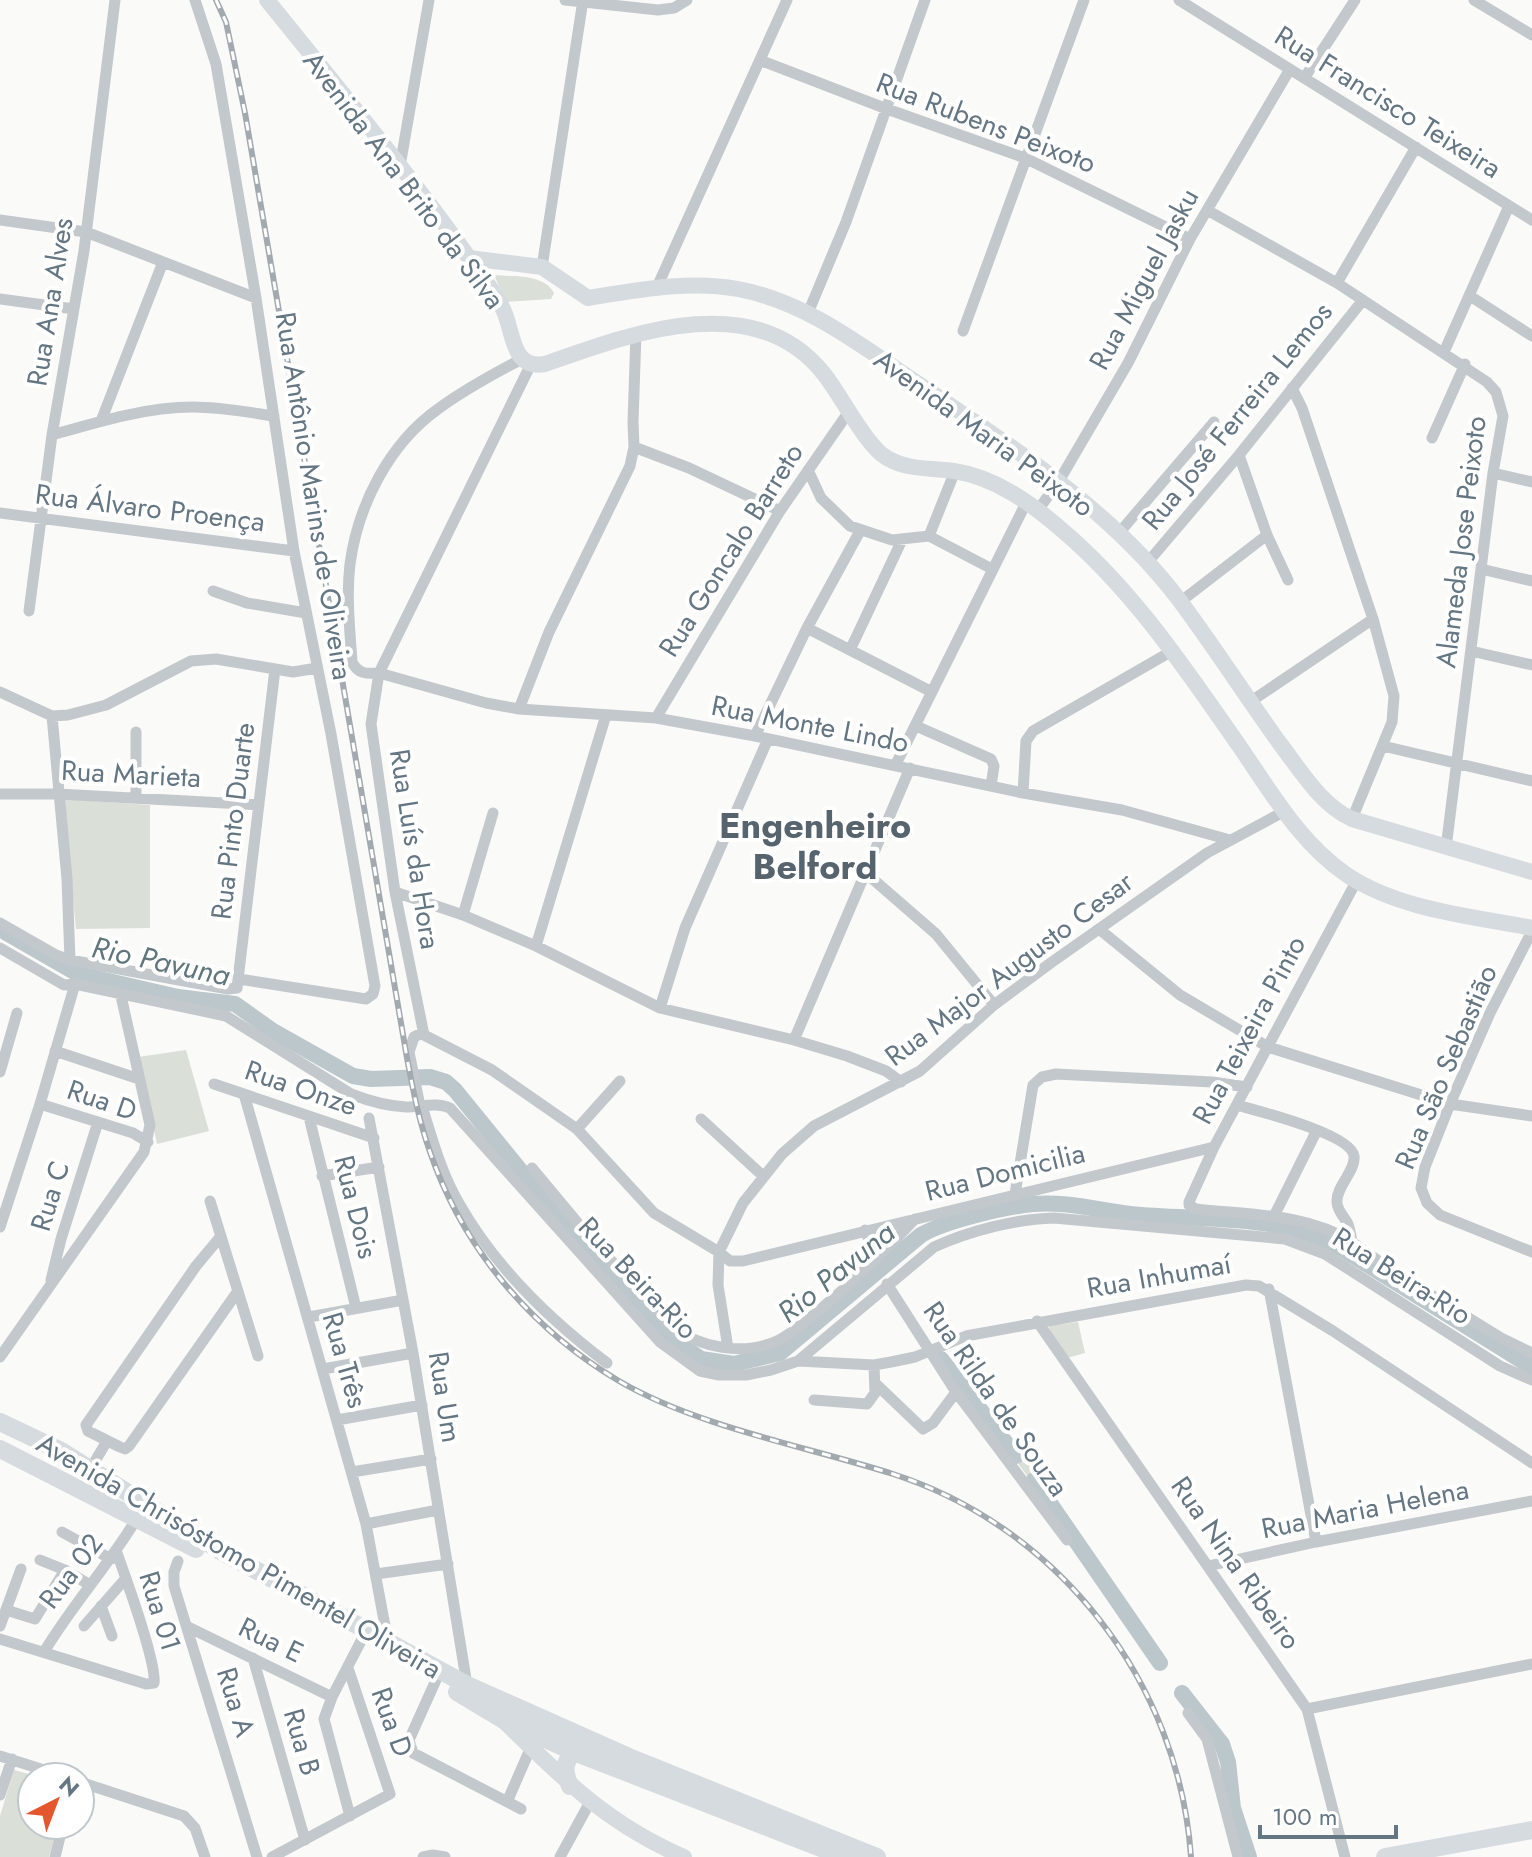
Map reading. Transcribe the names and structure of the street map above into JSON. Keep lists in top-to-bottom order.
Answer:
{
  "streets": {
    "main road": ["Avenida Ana Brito da Silva", "Avenida Maria Peixoto", "Avenida Chrisóstomo Pimentel Oliveira"],
    "street": [
      "Rua Francisco Teixeira",
      "Rua Rubens Peixoto",
      "Rua Miguel Jasku",
      "Rua Ana Alves",
      "Rua José Ferreira Lemos",
      "Rua Antônio Marins de Oliveira",
      "Rua Álvaro Proença",
      "Alameda Jose Peixoto",
      "Rua Goncalo Barreto",
      "Rua Monte Lindo",
      "Rua Marieta",
      "Rua Pinto Duarte",
      "Rua Luís da Hora",
      "Rua Major Augusto Cesar",
      "Rua Teixeira Pinto",
      "Rua São Sebastião",
      "Rua Onze",
      "Rua D",
      "Rua Domicilia",
      "Rua C",
      "Rua Dois",
      "Rua Inhumaí",
      "Rua Beira-Rio",
      "Rua Três",
      "Rua Um",
      "Rua Rilda de Souza",
      "Rua Maria Helena",
      "Rua Nina Ribeiro",
      "Rua 02",
      "Rua 01",
      "Rua E",
      "Rua A",
      "Rua B"
    ]
  },
  "crossings": [
    ["Rua Francisco Teixeira", "Rua Miguel Jasku"],
    ["Rua Rubens Peixoto", "Rua Miguel Jasku"],
    ["Avenida Ana Brito da Silva", "Rua Monte Lindo"],
    ["Avenida Ana Brito da Silva", "Rua Luís da Hora"],
    ["Rua Miguel Jasku", "Avenida Maria Peixoto"],
    ["Rua Miguel Jasku", "Alameda Jose Peixoto"],
    ["Rua Miguel Jasku", "Rua Monte Lindo"],
    ["Rua Ana Alves", "Rua Álvaro Proença"],
    ["Rua José Ferreira Lemos", "Avenida Maria Peixoto"],
    ["Rua José Ferreira Lemos", "Alameda Jose Peixoto"],
    ["Avenida Maria Peixoto", "Alameda Jose Peixoto"],
    ["Rua Antônio Marins de Oliveira", "Rua Álvaro Proença"],
    ["Rua Antônio Marins de Oliveira", "Rua Pinto Duarte"],
    ["Rua Goncalo Barreto", "Rua Monte Lindo"],
    ["Rua Monte Lindo", "Rua Luís da Hora"],
    ["Rua Monte Lindo", "Rua Major Augusto Cesar"],
    ["Rua Marieta", "Rua Pinto Duarte"],
    ["Rua Major Augusto Cesar", "Rua Domicilia"],
    ["Rua Teixeira Pinto", "Rua Domicilia"],
    ["Rua Onze", "Rua Dois"],
    ["Rua Onze", "Rua Três"],
    ["Rua Onze", "Rua Um"],
    ["Rua D", "Rua C"],
    ["Rua Inhumaí", "Rua Beira-Rio"],
    ["Rua Inhumaí", "Rua Rilda de Souza"],
    ["Rua Inhumaí", "Rua Nina Ribeiro"],
    ["Rua Beira-Rio", "Rua Rilda de Souza"],
    ["Rua Três", "Avenida Chrisóstomo Pimentel Oliveira"],
    ["Rua Um", "Avenida Chrisóstomo Pimentel Oliveira"],
    ["Rua Maria Helena", "Rua Nina Ribeiro"],
    ["Avenida Chrisóstomo Pimentel Oliveira", "Rua 02"],
    ["Rua 02", "Rua 01"],
    ["Rua E", "Rua A"],
    ["Rua E", "Rua B"]
  ],
  "districts": ["Engenheiro Belford"],
  "water": ["Rio Pavuna"],
  "scale_bar": "100 m",
  "north": "top right"
}
